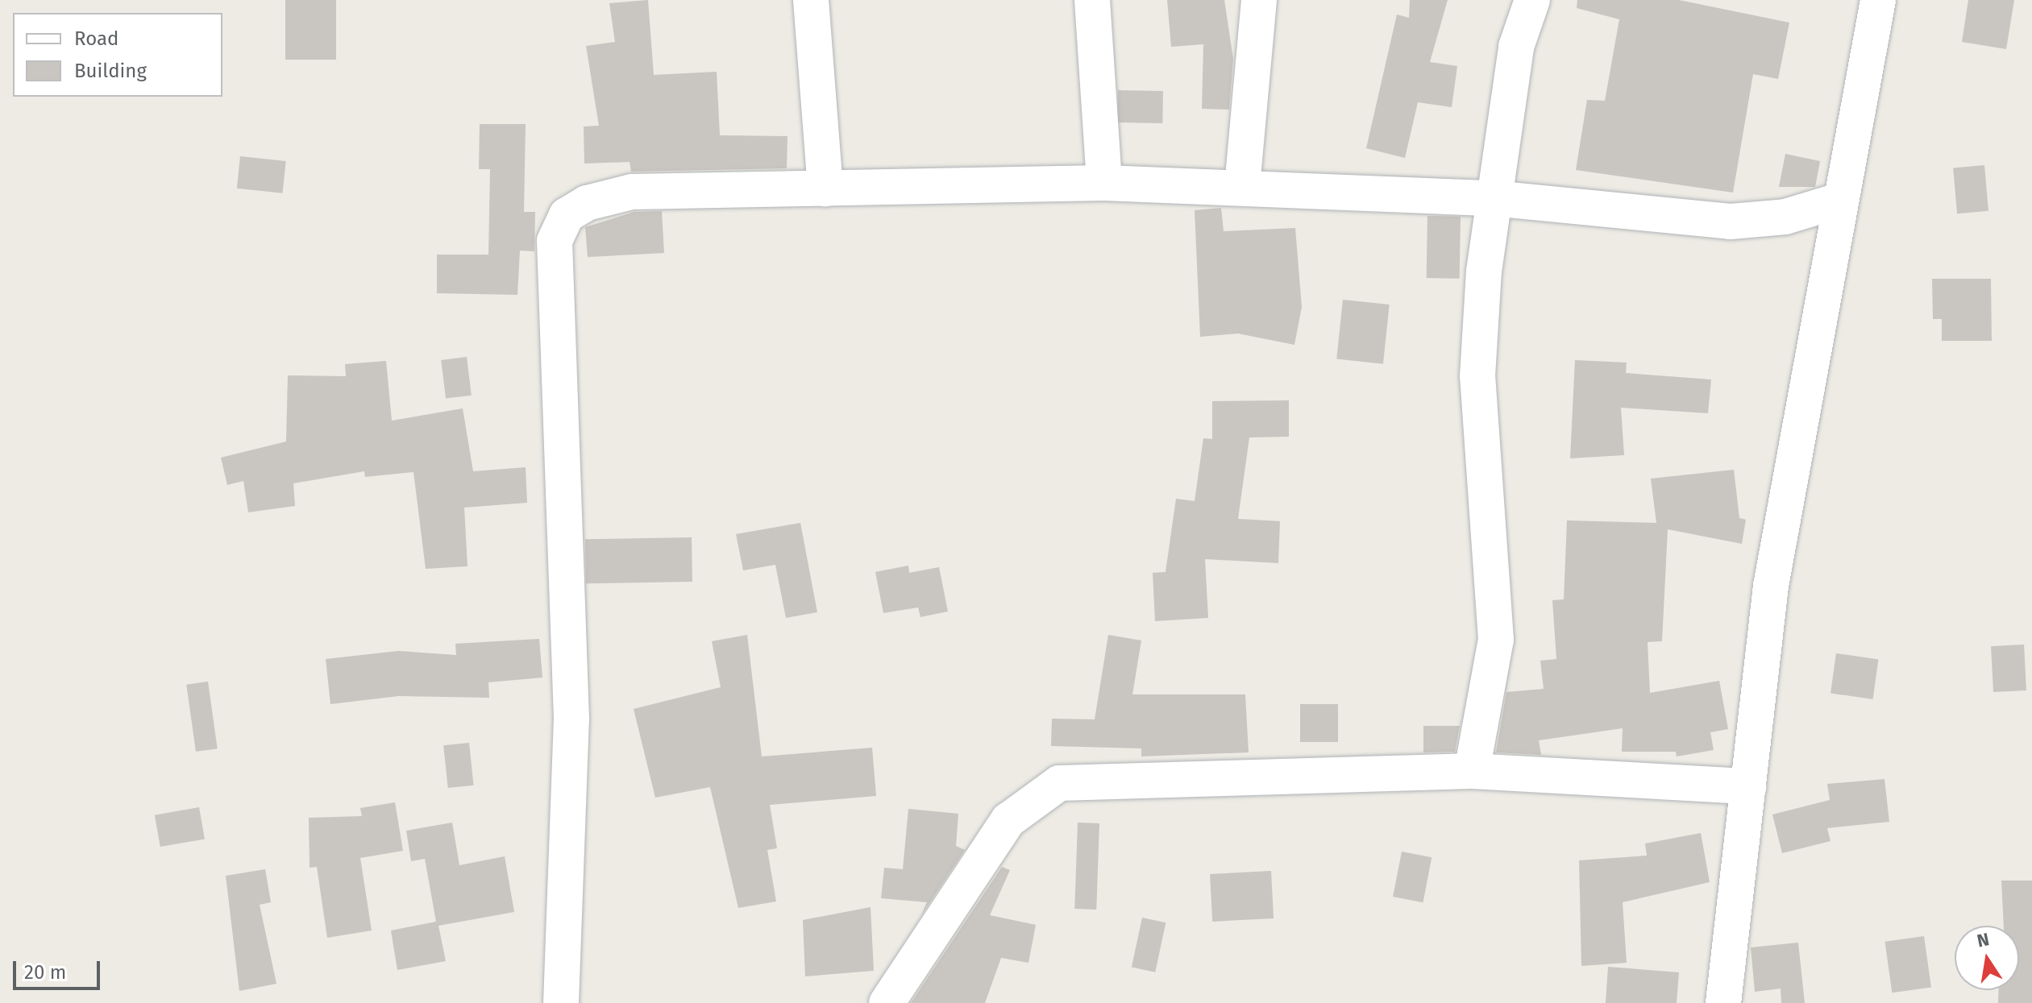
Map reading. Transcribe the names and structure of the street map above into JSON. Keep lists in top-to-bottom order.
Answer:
{
  "legend": ["Road", "Building"],
  "scale_bar": "20 m",
  "north": "top"
}
